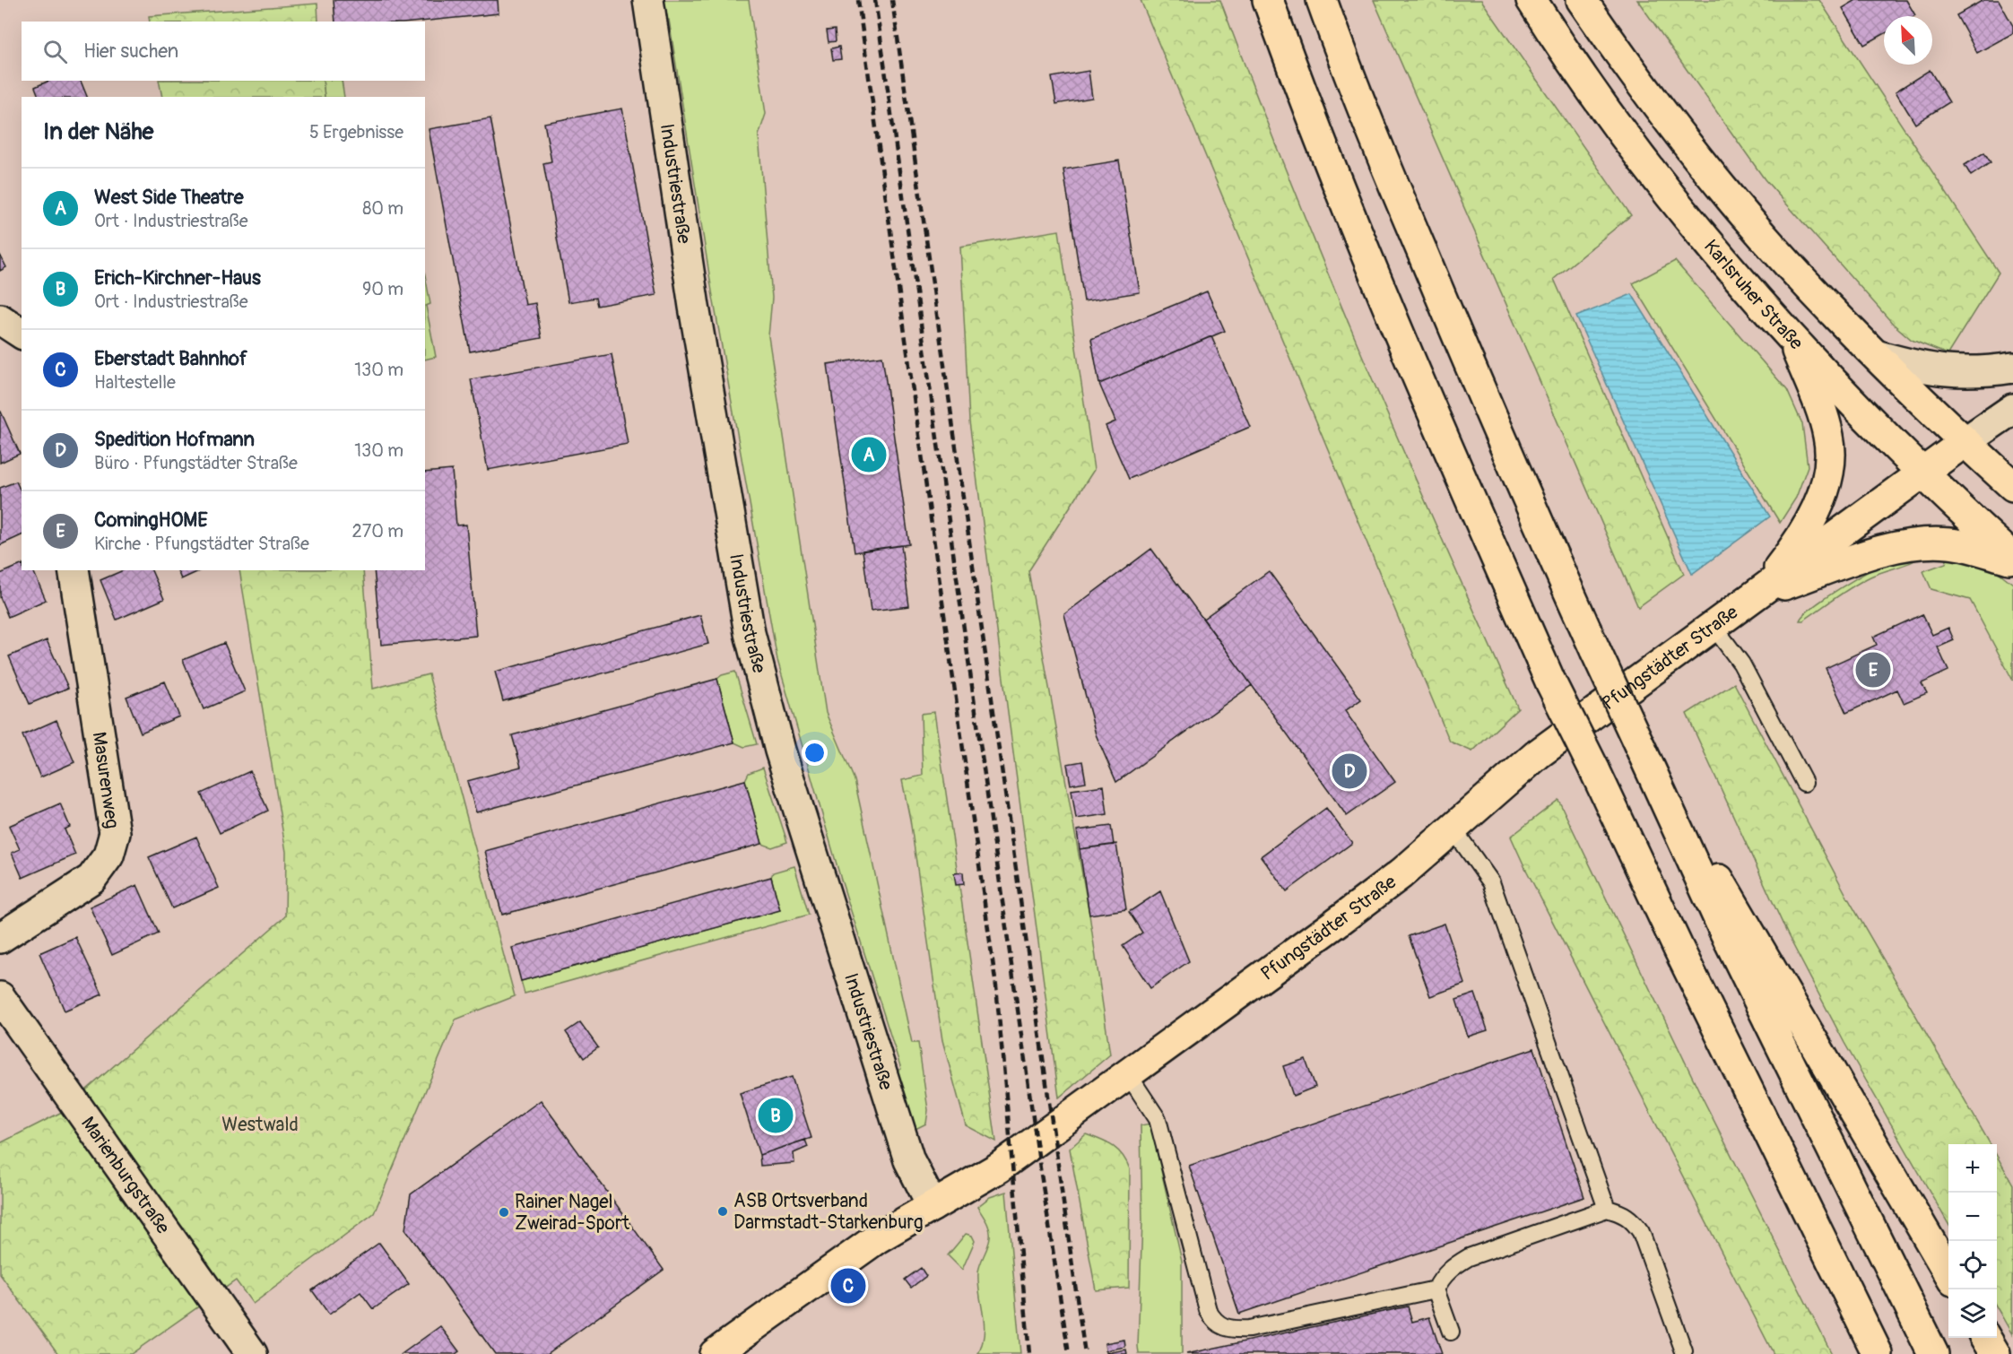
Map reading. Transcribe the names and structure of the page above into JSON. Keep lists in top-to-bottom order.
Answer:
{
  "streets": {
    "main road": ["Karlsruher Straße", "Pfungstädter Straße"],
    "street": ["Industriestraße", "Masurenweg", "Marienburgstraße"]
  },
  "crossings": [
    ["Industriestraße", "Pfungstädter Straße"],
    ["Karlsruher Straße", "Pfungstädter Straße"]
  ],
  "parks": ["Westwald"],
  "places": ["ASB Ortsverband Darmstadt-Starkenburg", "Rainer Nagel Zweirad-Sport"],
  "north": "top left",
  "page": {
    "search": "Hier suchen",
    "heading": ["In der Nähe", "5 Ergebnisse"],
    "list": [
      {
        "mark": "A",
        "name": "West Side Theatre",
        "note": "Ort · Industriestraße",
        "value": "80 m"
      },
      {
        "mark": "B",
        "name": "Erich-Kirchner-Haus",
        "note": "Ort · Industriestraße",
        "value": "90 m"
      },
      {
        "mark": "C",
        "name": "Eberstadt Bahnhof",
        "note": "Haltestelle",
        "value": "130 m"
      },
      {
        "mark": "D",
        "name": "Spedition Hofmann",
        "note": "Büro · Pfungstädter Straße",
        "value": "130 m"
      },
      {
        "mark": "E",
        "name": "ComingHOME",
        "note": "Kirche · Pfungstädter Straße",
        "value": "270 m"
      }
    ],
    "pins": [
      "A",
      "E",
      "D",
      "B",
      "C"
    ],
    "map_buttons": ["+", "−"]
  }
}
